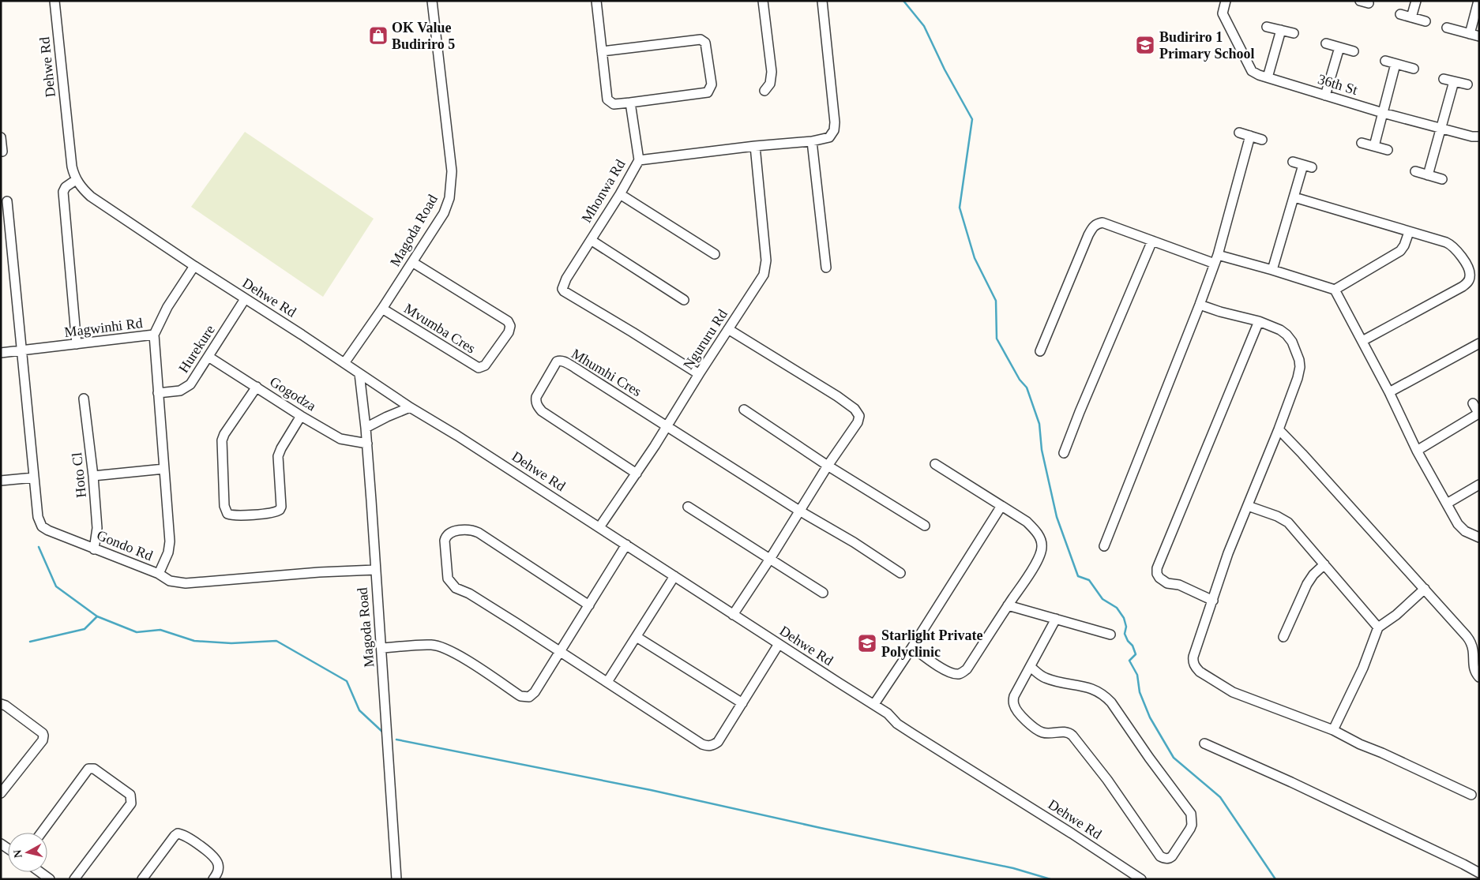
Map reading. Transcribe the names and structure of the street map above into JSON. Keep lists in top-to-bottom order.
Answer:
{
  "streets": {
    "street": [
      "Dehwe Rd",
      "36th St",
      "Mhonwa Rd",
      "Magoda Road",
      "Magwinhi Rd",
      "Mvumba Cres",
      "Ngururu Rd",
      "Hurekure",
      "Mhumhi Cres",
      "Gogodza",
      "Hoto Cl",
      "Gondo Rd"
    ]
  },
  "crossings": [
    ["Dehwe Rd", "Magoda Road"],
    ["Dehwe Rd", "Magwinhi Rd"],
    ["Dehwe Rd", "Ngururu Rd"],
    ["Dehwe Rd", "Hurekure"],
    ["Mhonwa Rd", "Ngururu Rd"],
    ["Magoda Road", "Mvumba Cres"],
    ["Magoda Road", "Gogodza"],
    ["Magoda Road", "Gondo Rd"],
    ["Magwinhi Rd", "Gondo Rd"],
    ["Ngururu Rd", "Mhumhi Cres"],
    ["Hurekure", "Gogodza"],
    ["Hoto Cl", "Gondo Rd"]
  ],
  "places": {
    "shop": ["OK Value Budiriro 5"],
    "school or university": ["Budiriro 1 Primary School", "Starlight Private Polyclinic"]
  },
  "north": "left"
}
